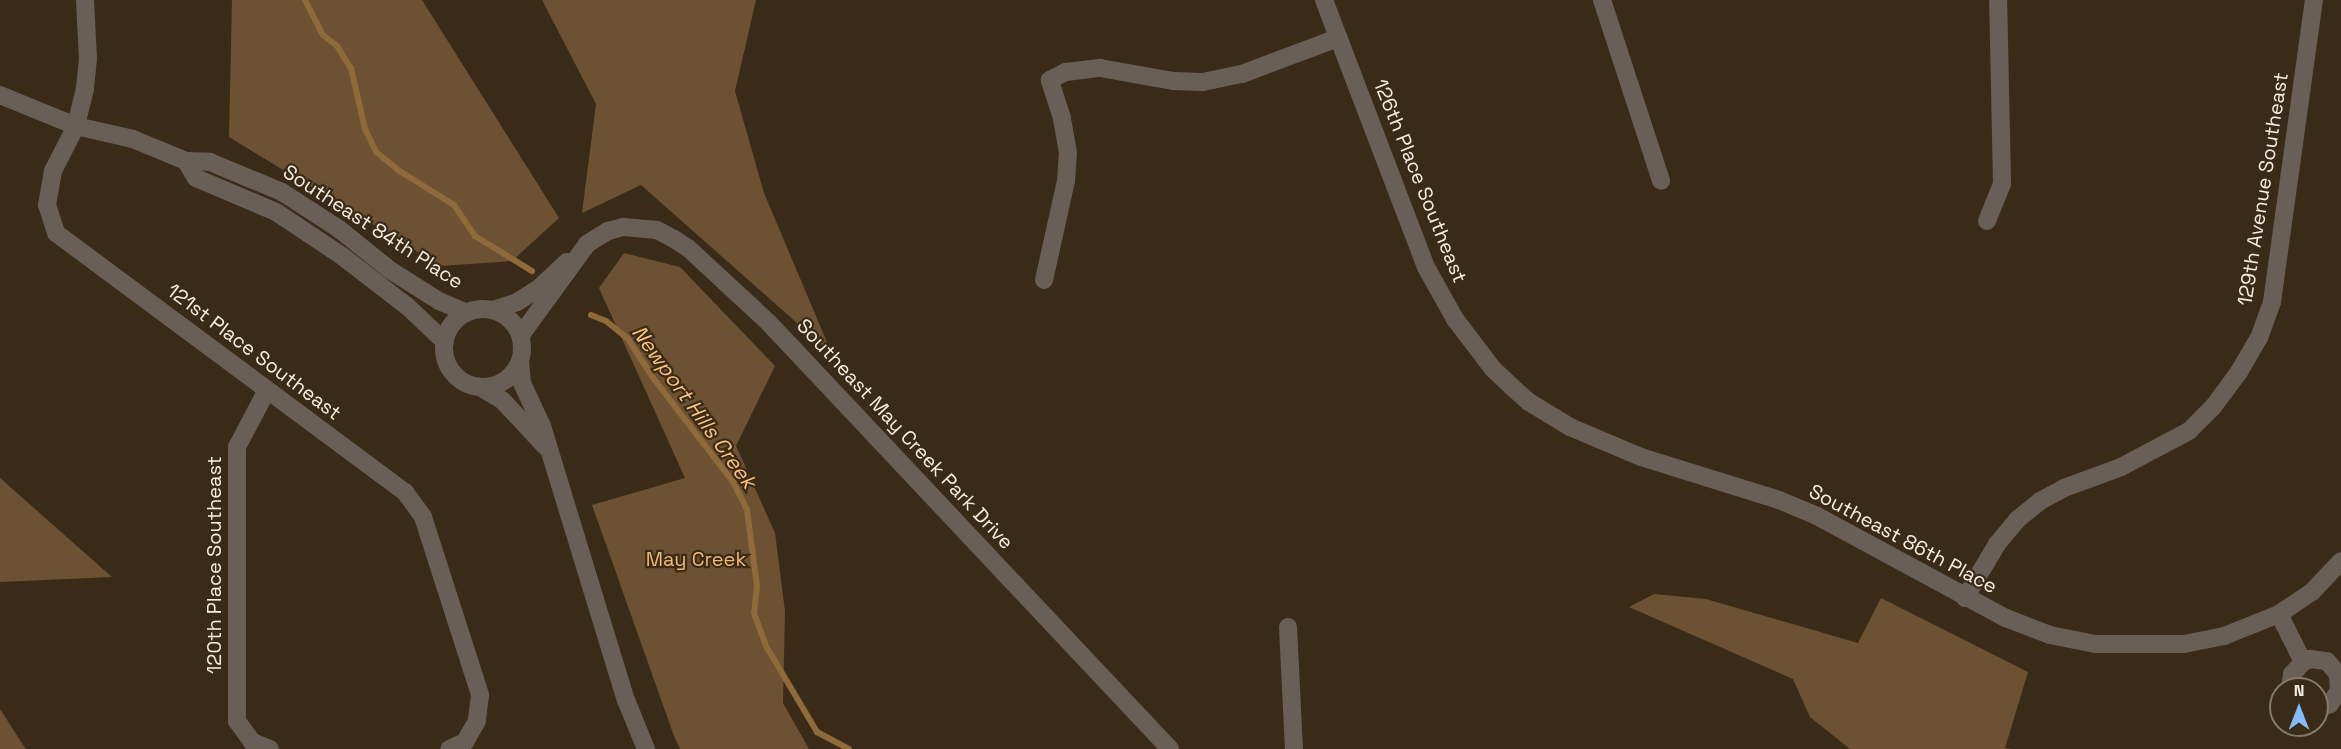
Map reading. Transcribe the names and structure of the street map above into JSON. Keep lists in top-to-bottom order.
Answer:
{
  "streets": {
    "street": [
      "126th Place Southeast",
      "129th Avenue Southeast",
      "Southeast 84th Place",
      "121st Place Southeast",
      "Southeast May Creek Park Drive",
      "Southeast 86th Place",
      "120th Place Southeast"
    ]
  },
  "crossings": [
    ["126th Place Southeast", "Southeast 86th Place"],
    ["129th Avenue Southeast", "Southeast 86th Place"],
    ["Southeast 84th Place", "121st Place Southeast"],
    ["Southeast 84th Place", "Southeast May Creek Park Drive"],
    ["121st Place Southeast", "120th Place Southeast"]
  ],
  "water": ["Newport Hills Creek"],
  "parks": ["May Creek"],
  "north": "top"
}
